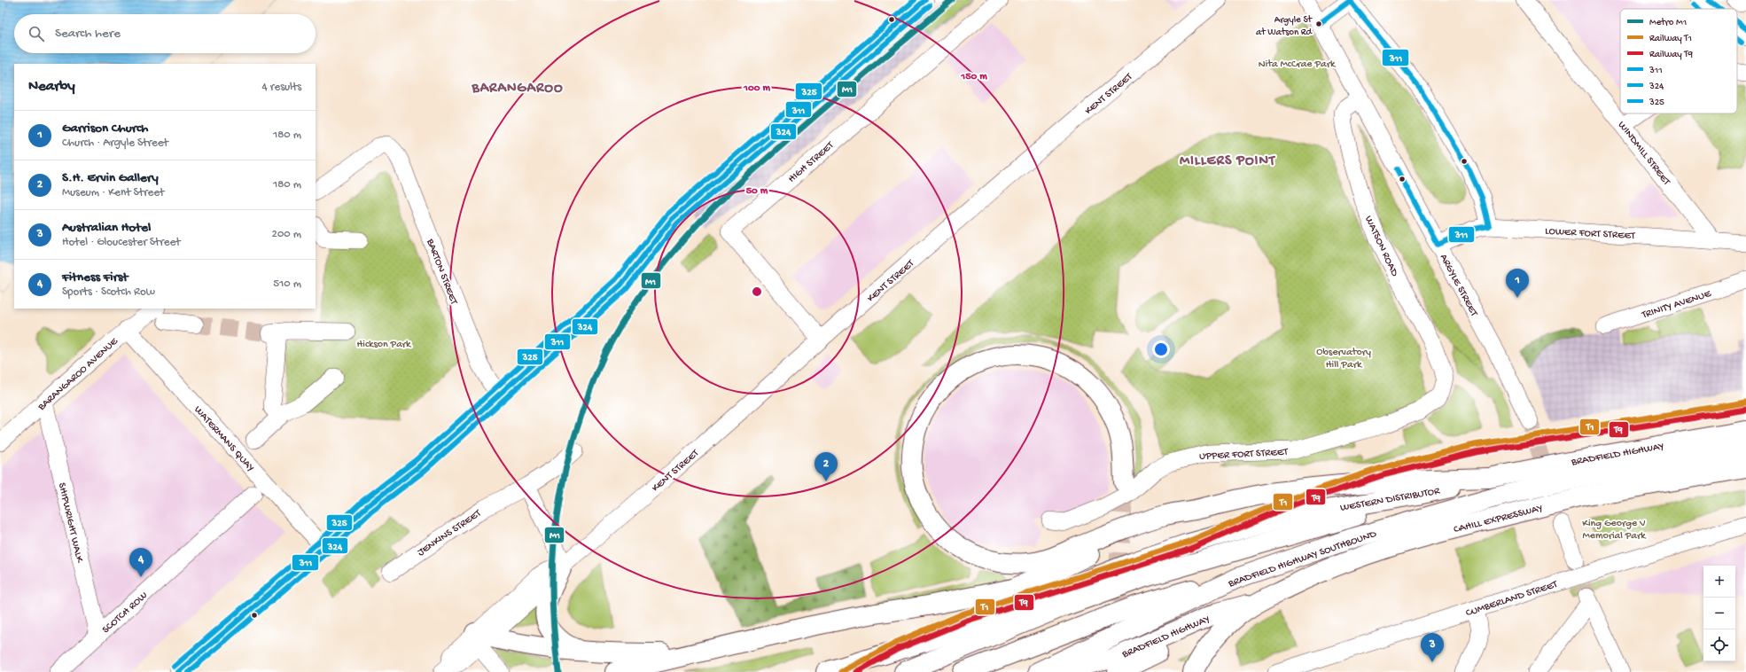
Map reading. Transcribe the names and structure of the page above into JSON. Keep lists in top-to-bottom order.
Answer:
{
  "streets": {
    "highway": [
      "BRADFIELD HIGHWAY",
      "WESTERN DISTRIBUTOR",
      "CAHILL EXPRESSWAY",
      "BRADFIELD HIGHWAY SOUTHBOUND"
    ],
    "street": [
      "KENT STREET",
      "WINDMILL STREET",
      "HIGH STREET",
      "LOWER FORT STREET",
      "WATSON ROAD",
      "BARTON STREET",
      "ARGYLE STREET",
      "TRINITY AVENUE",
      "BARANGAROO AVENUE",
      "WATERMANS QUAY",
      "UPPER FORT STREET",
      "SHIPWRIGHT WALK",
      "JENKINS STREET",
      "CUMBERLAND STREET",
      "SCOTCH ROW"
    ]
  },
  "crossings": [
    ["KENT STREET", "HIGH STREET"],
    ["WINDMILL STREET", "LOWER FORT STREET"],
    ["LOWER FORT STREET", "ARGYLE STREET"],
    ["WATSON ROAD", "ARGYLE STREET"],
    ["WATSON ROAD", "UPPER FORT STREET"],
    ["BARANGAROO AVENUE", "WATERMANS QUAY"],
    ["BRADFIELD HIGHWAY", "WESTERN DISTRIBUTOR"],
    ["BRADFIELD HIGHWAY", "CAHILL EXPRESSWAY"],
    ["BRADFIELD HIGHWAY", "BRADFIELD HIGHWAY SOUTHBOUND"],
    ["SHIPWRIGHT WALK", "SCOTCH ROW"]
  ],
  "districts": ["BARANGAROO", "MILLERS POINT"],
  "parks": [
    "Nita McCrae Park",
    "Hickson Park",
    "Observatory Hill Park",
    "King George V Memorial Park"
  ],
  "places": ["Argyle St at Watson Rd"],
  "lines": [
    "metro line M1",
    "transit line 311",
    "transit line 325",
    "transit line 324",
    "rail line T1",
    "rail line T9"
  ],
  "legend": [
    "Metro M1",
    "Railway T1",
    "Railway T9",
    "311",
    "324",
    "325"
  ],
  "page": {
    "search": "Search here",
    "heading": ["Nearby", "4 results"],
    "list": [
      {
        "mark": "1",
        "name": "Garrison Church",
        "note": "Church · Argyle Street",
        "value": "180 m"
      },
      {
        "mark": "2",
        "name": "S.H. Ervin Gallery",
        "note": "Museum · Kent Street",
        "value": "180 m"
      },
      {
        "mark": "3",
        "name": "Australian Hotel",
        "note": "Hotel · Gloucester Street",
        "value": "200 m"
      },
      {
        "mark": "4",
        "name": "Fitness First",
        "note": "Sports · Scotch Row",
        "value": "510 m"
      }
    ],
    "pins": [
      "1",
      "2",
      "4",
      "3"
    ],
    "map_buttons": ["+", "−"]
  },
  "rings": ["150 m", "100 m", "50 m"]
}
